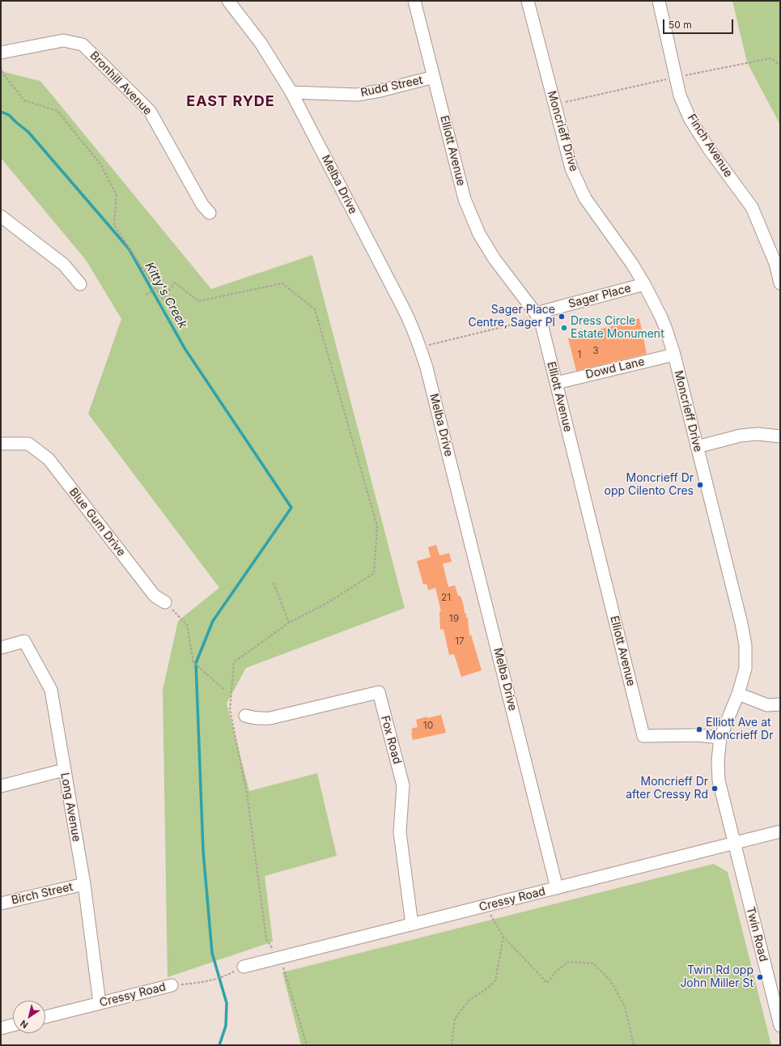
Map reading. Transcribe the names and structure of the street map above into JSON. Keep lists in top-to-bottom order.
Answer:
{
  "streets": {
    "street": [
      "Bronhill Avenue",
      "Rudd Street",
      "Moncrieff Drive",
      "Finch Avenue",
      "Elliott Avenue",
      "Melba Drive",
      "Sager Place",
      "Dowd Lane",
      "Blue Gum Drive",
      "Fox Road",
      "Long Avenue",
      "Birch Street",
      "Cressy Road",
      "Twin Road"
    ]
  },
  "crossings": [
    ["Rudd Street", "Elliott Avenue"],
    ["Rudd Street", "Melba Drive"],
    ["Moncrieff Drive", "Elliott Avenue"],
    ["Moncrieff Drive", "Sager Place"],
    ["Moncrieff Drive", "Dowd Lane"],
    ["Moncrieff Drive", "Cressy Road"],
    ["Moncrieff Drive", "Twin Road"],
    ["Elliott Avenue", "Sager Place"],
    ["Elliott Avenue", "Dowd Lane"],
    ["Melba Drive", "Cressy Road"],
    ["Fox Road", "Cressy Road"],
    ["Long Avenue", "Birch Street"],
    ["Long Avenue", "Cressy Road"],
    ["Cressy Road", "Twin Road"]
  ],
  "districts": ["EAST RYDE"],
  "water": ["Kitty's Creek"],
  "places": [
    "Sager Place Centre, Sager Pl",
    "Dress Circle Estate Monument",
    "Moncrieff Dr opp Cilento Cres",
    "Elliott Ave at Moncrieff Dr",
    "Moncrieff Dr after Cressy Rd",
    "Twin Rd opp John Miller St"
  ],
  "house_numbers": [
    "3",
    "1",
    "21",
    "19",
    "17",
    "10"
  ],
  "scale_bar": "50 m",
  "north": "bottom left"
}
